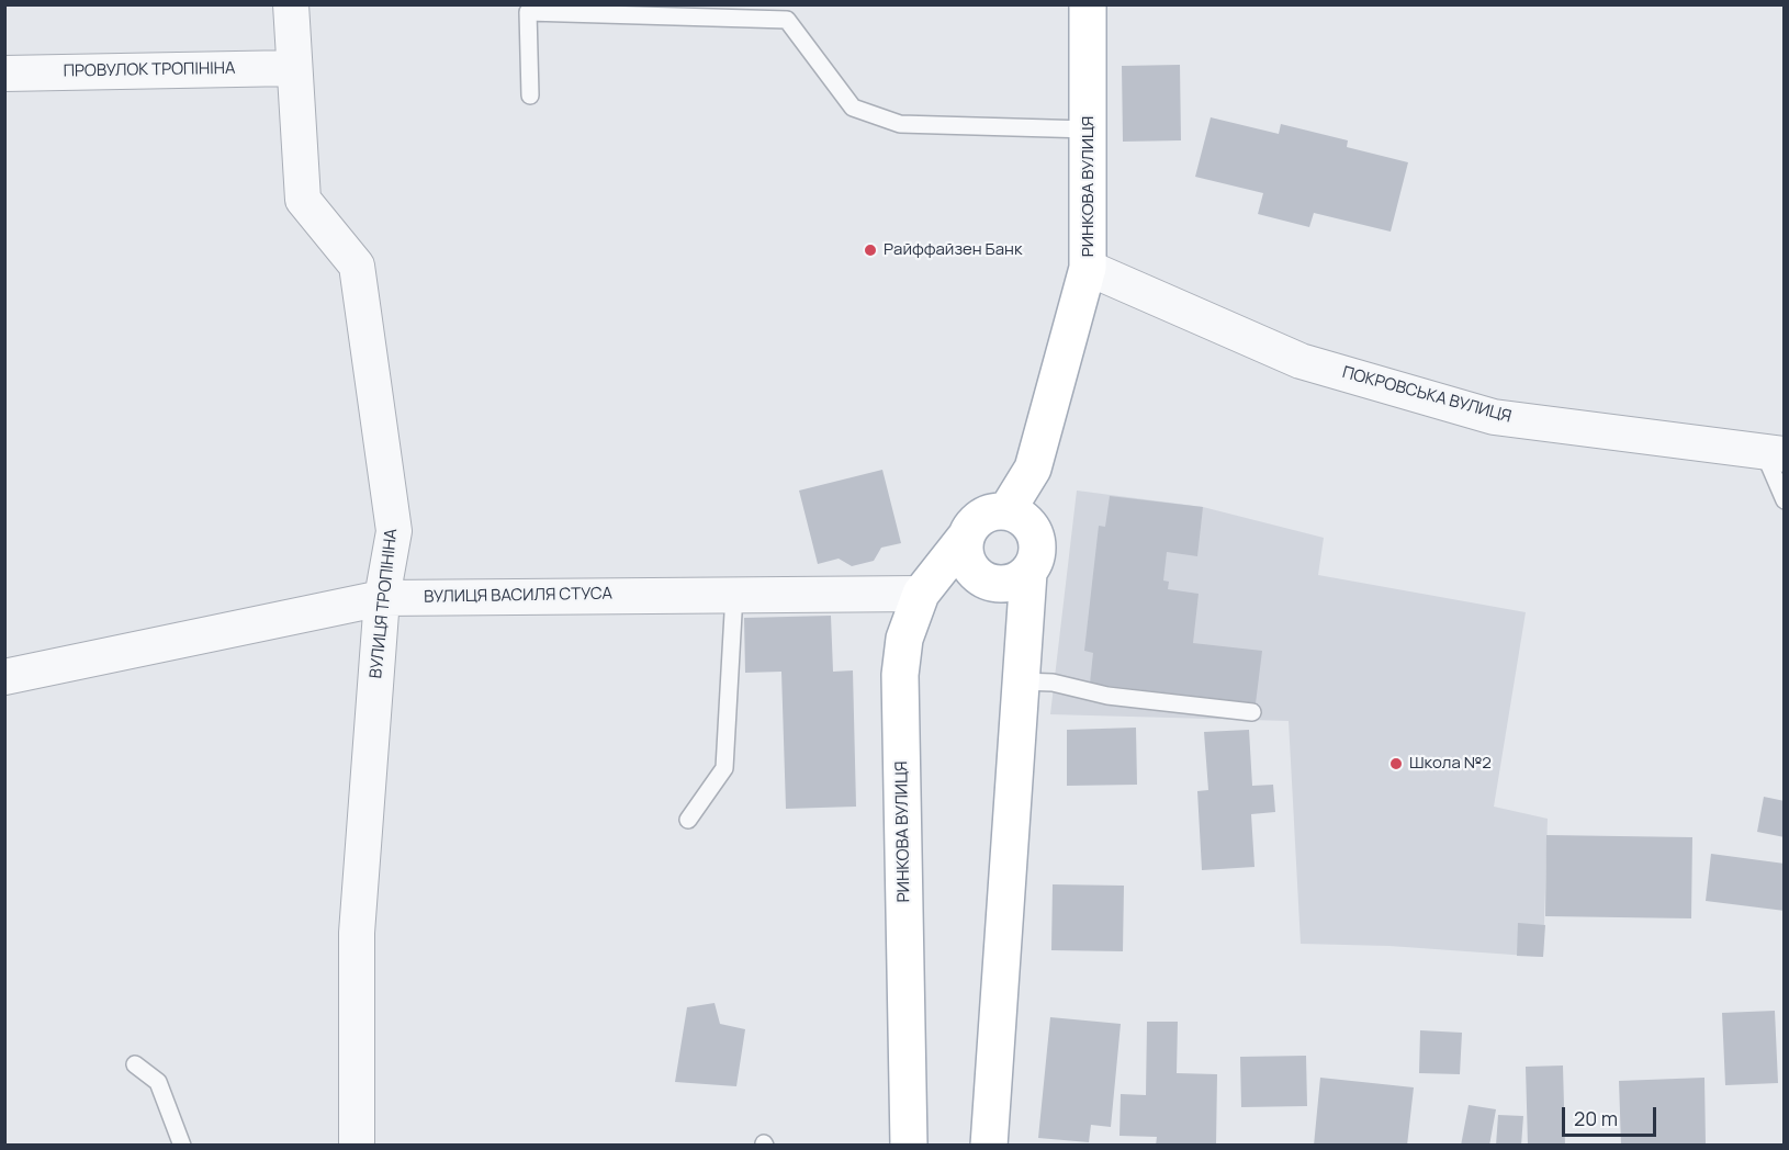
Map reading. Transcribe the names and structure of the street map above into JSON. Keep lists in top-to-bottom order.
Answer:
{
  "streets": {
    "main road": ["РИНКОВА ВУЛИЦЯ"],
    "street": [
      "ПРОВУЛОК ТРОПІНІНА",
      "ПОКРОВСЬКА ВУЛИЦЯ",
      "ВУЛИЦЯ ВАСИЛЯ СТУСА",
      "ВУЛИЦЯ ТРОПІНІНА"
    ]
  },
  "crossings": [
    ["ПРОВУЛОК ТРОПІНІНА", "ВУЛИЦЯ ТРОПІНІНА"],
    ["РИНКОВА ВУЛИЦЯ", "ПОКРОВСЬКА ВУЛИЦЯ"],
    ["РИНКОВА ВУЛИЦЯ", "ВУЛИЦЯ ВАСИЛЯ СТУСА"],
    ["ВУЛИЦЯ ВАСИЛЯ СТУСА", "ВУЛИЦЯ ТРОПІНІНА"]
  ],
  "places": ["Райффайзен Банк", "Школа №2"],
  "scale_bar": "20 m"
}
